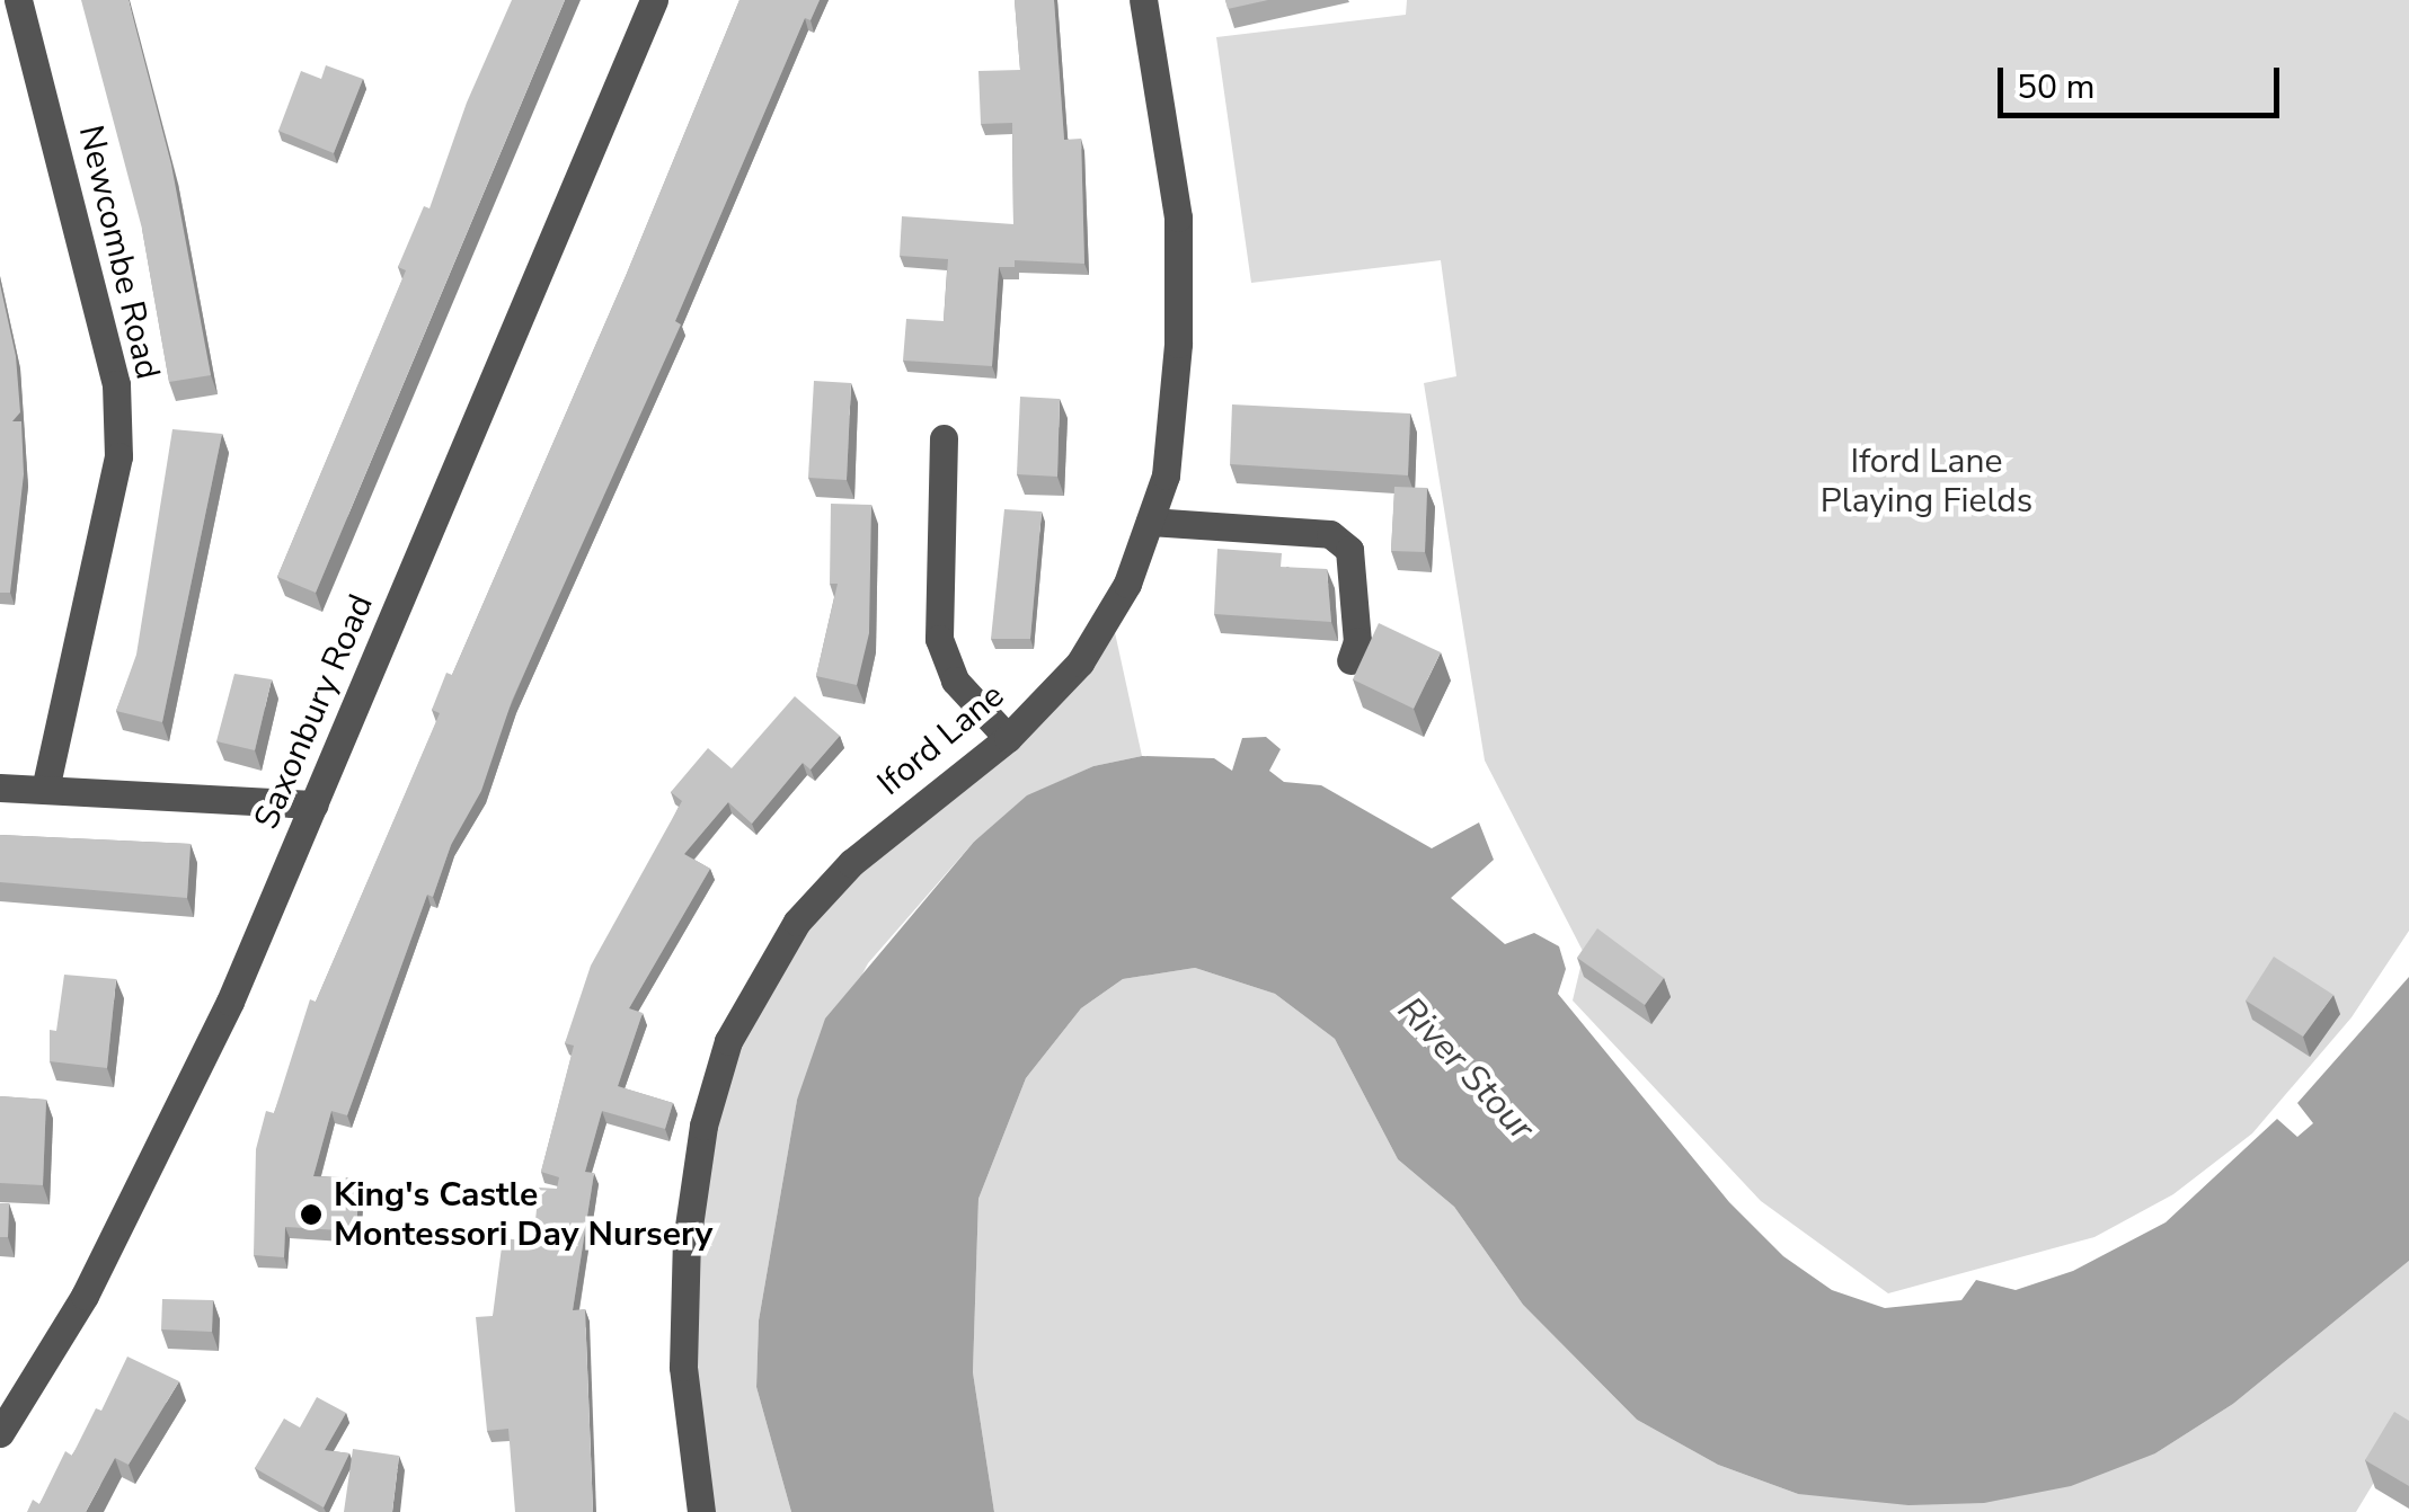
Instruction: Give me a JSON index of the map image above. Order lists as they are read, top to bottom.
{
  "streets": {
    "street": ["Newcombe Road", "Saxonbury Road", "Iford Lane"]
  },
  "water": ["River Stour"],
  "parks": ["Iford Lane Playing Fields"],
  "places": ["King's Castle Montessori Day Nursery"],
  "scale_bar": "50 m"
}
